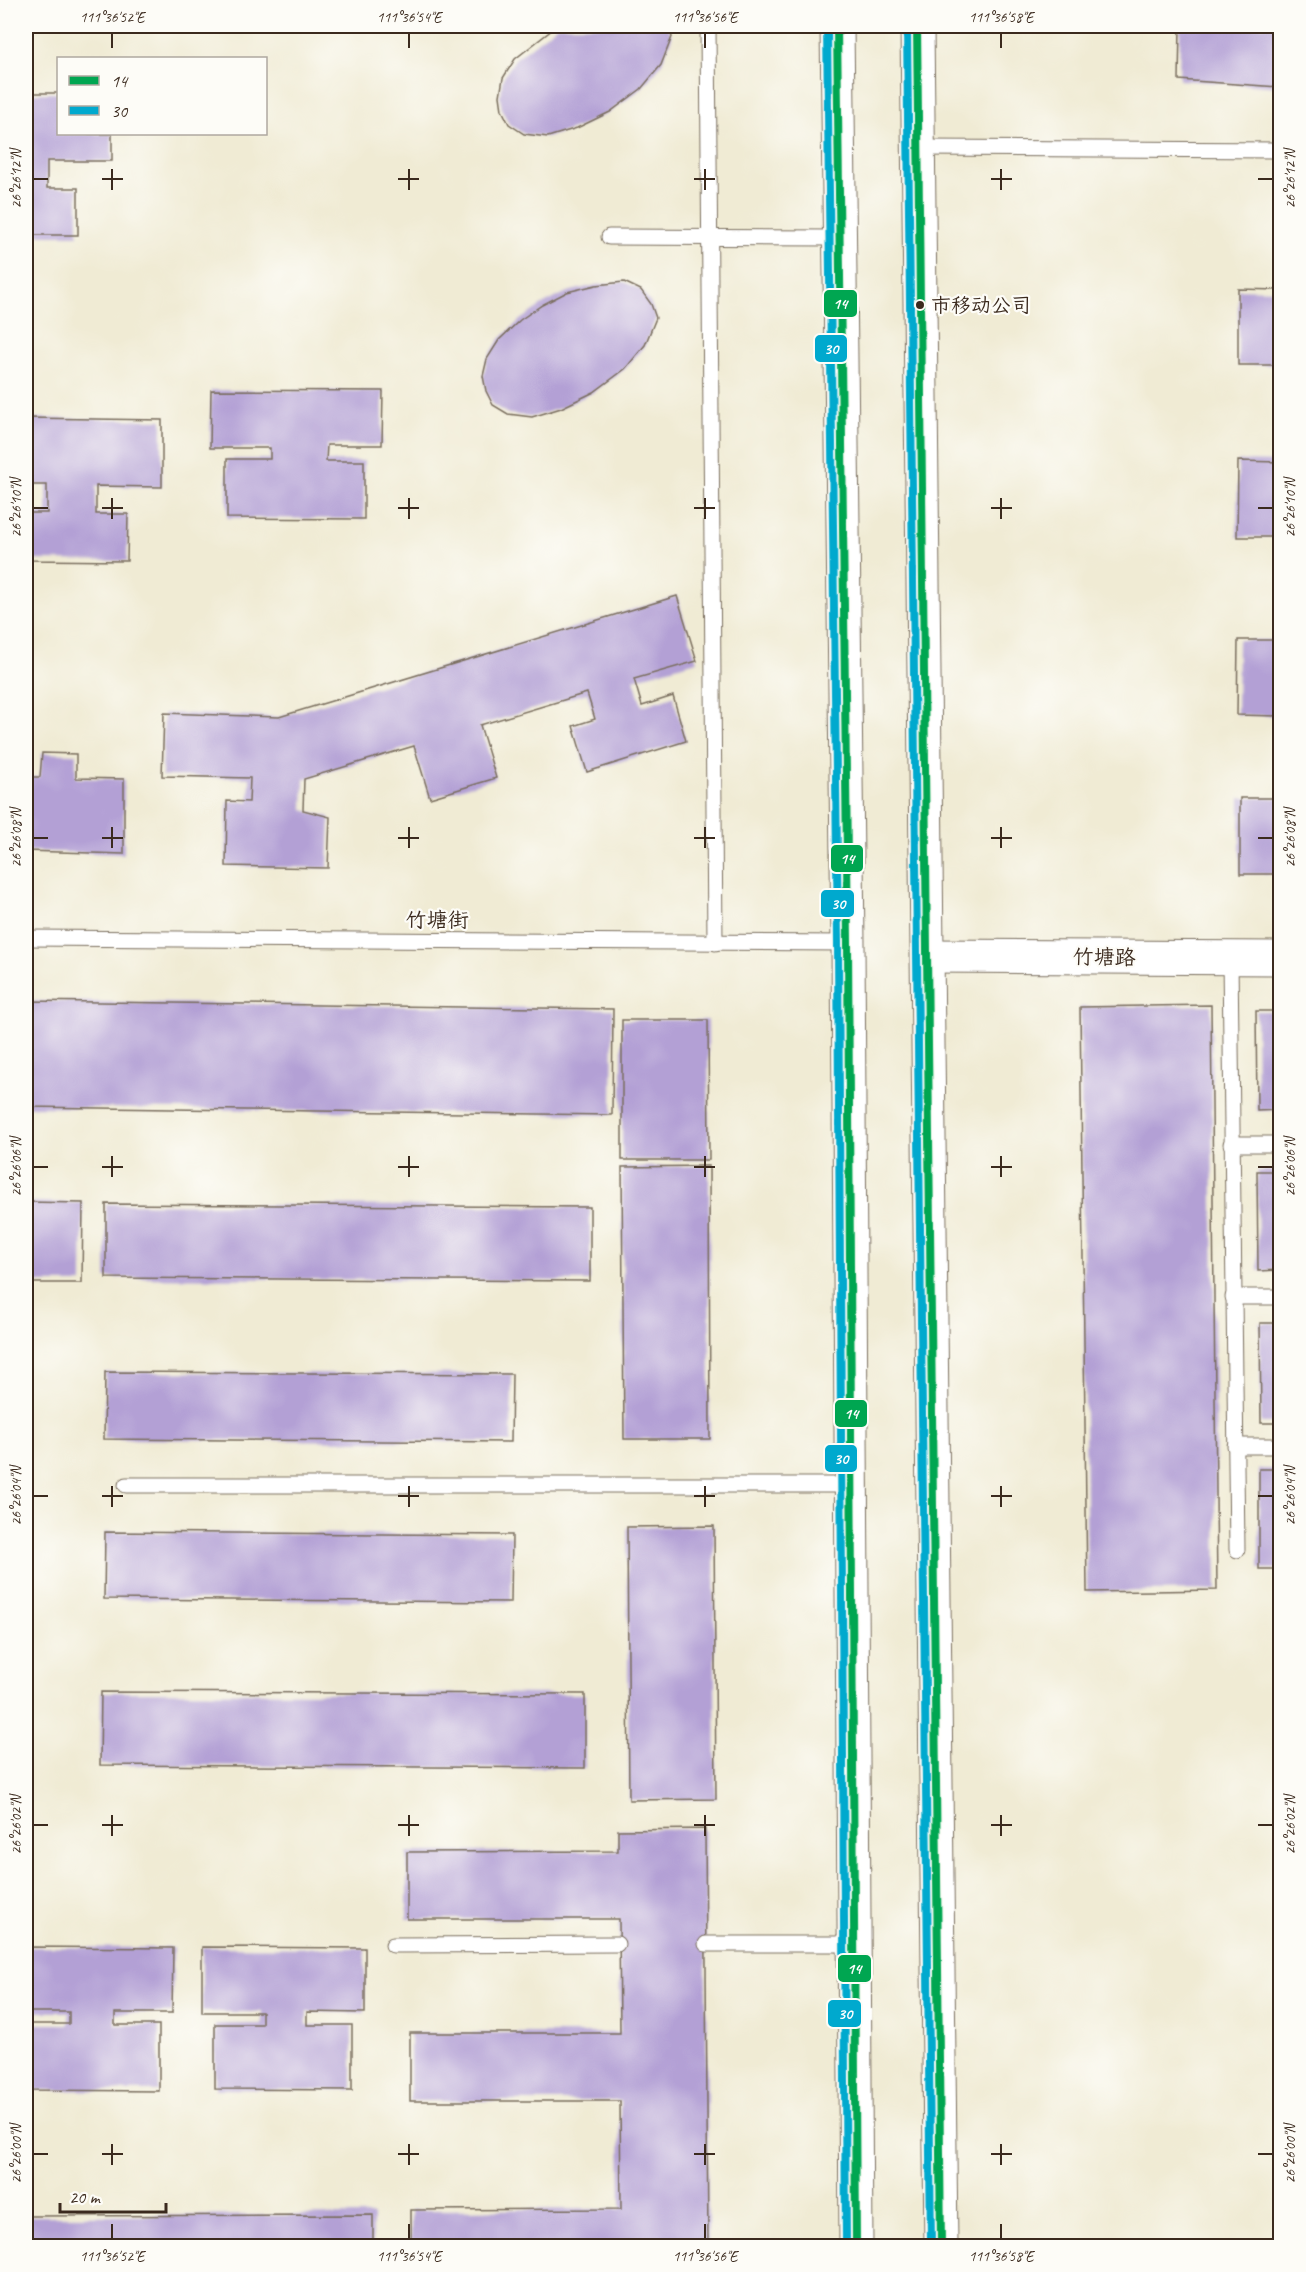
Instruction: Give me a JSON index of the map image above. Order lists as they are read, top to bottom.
{
  "streets": {
    "main road": ["竹塘路"],
    "lane": ["竹塘街"]
  },
  "places": ["市移动公司"],
  "lines": ["transit line 14", "transit line 30"],
  "legend": ["14", "30"],
  "scale_bar": "20 m",
  "coordinates": [
    "111°36'52\"E",
    "111°36'54\"E",
    "111°36'56\"E",
    "111°36'58\"E",
    "26°26'12\"N",
    "26°26'10\"N",
    "26°26'08\"N",
    "26°26'06\"N",
    "26°26'04\"N",
    "26°26'02\"N",
    "26°26'00\"N"
  ]
}
